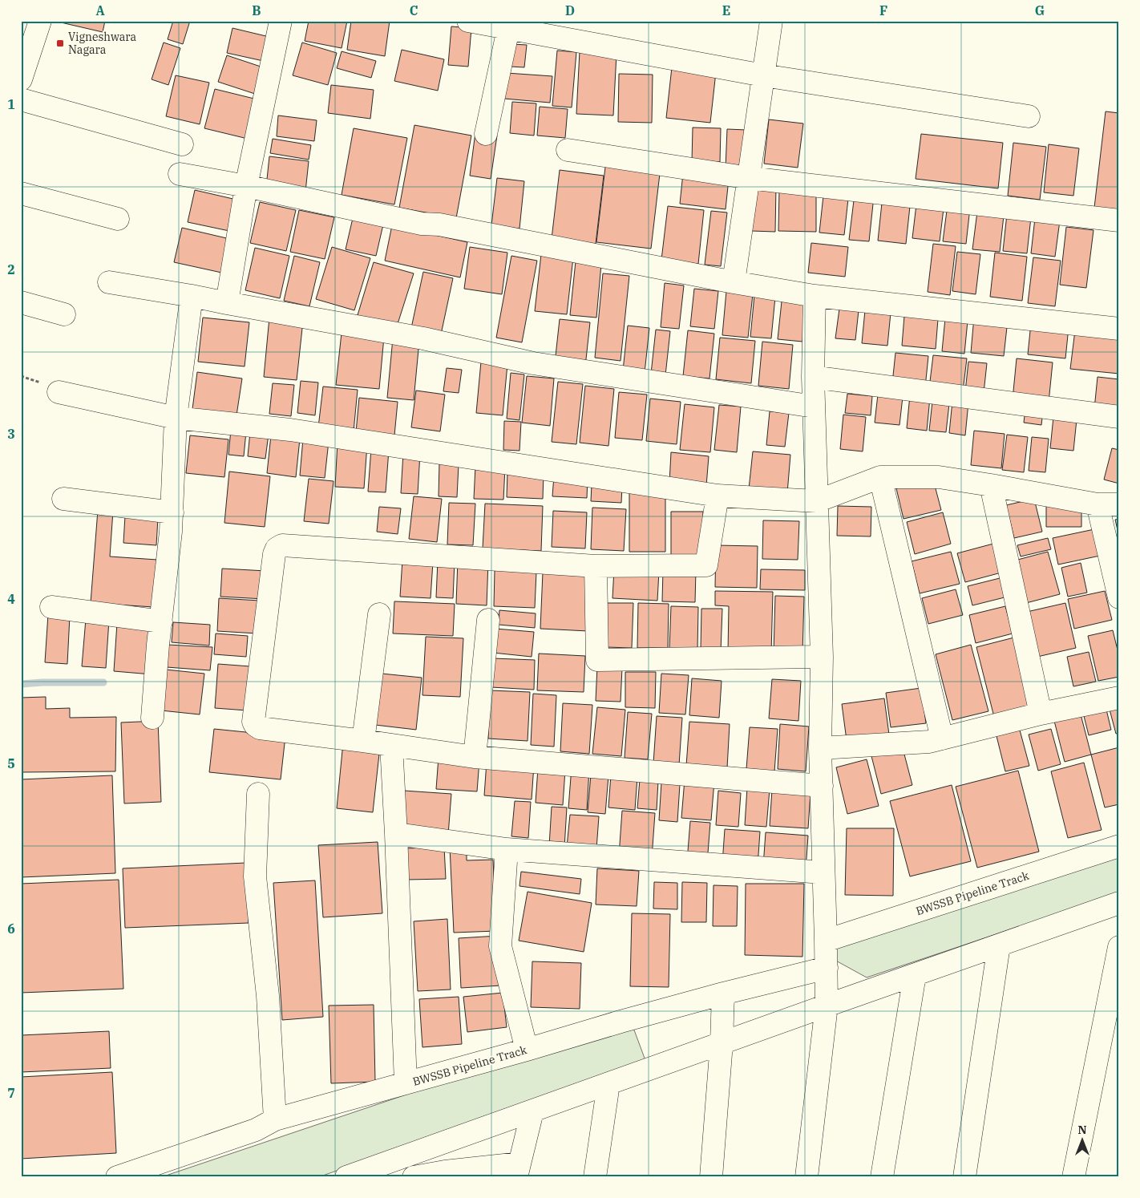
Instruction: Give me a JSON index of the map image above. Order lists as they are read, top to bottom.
{
  "streets": {
    "street": ["BWSSB Pipeline Track"]
  },
  "places": {
    "transit": ["Vigneshwara Nagara"]
  },
  "north": "top",
  "grid": {
    "columns": [
      "A",
      "B",
      "C",
      "D",
      "E",
      "F",
      "G"
    ],
    "rows": [
      "1",
      "2",
      "3",
      "4",
      "5",
      "6",
      "7"
    ]
  }
}
